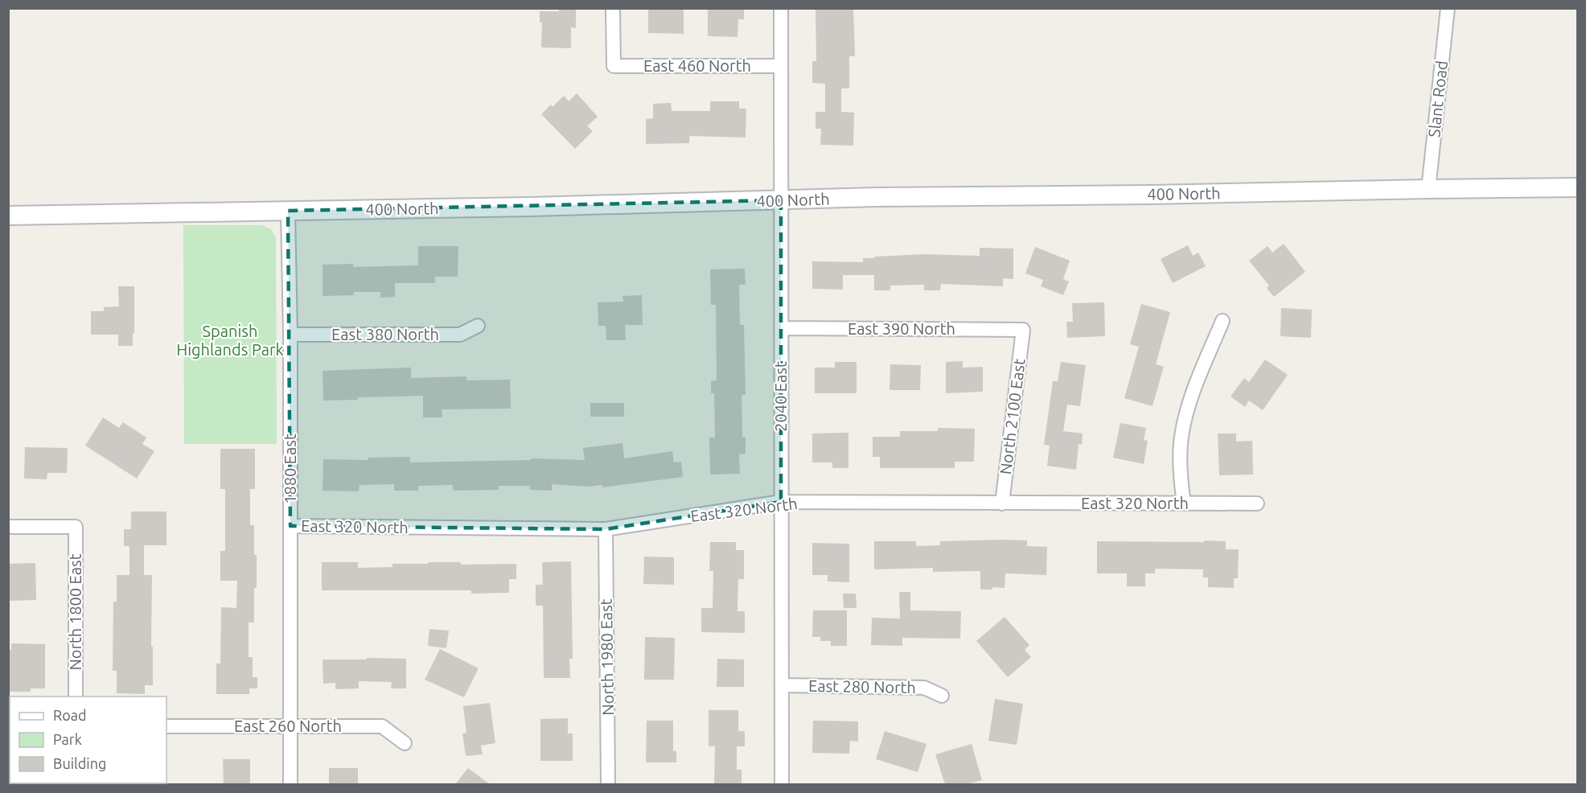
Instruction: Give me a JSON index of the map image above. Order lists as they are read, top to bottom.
{
  "streets": {
    "main road": ["400 North"],
    "street": [
      "East 460 North",
      "Slant Road",
      "East 390 North",
      "East 380 North",
      "2040 East",
      "North 2100 East",
      "1880 East",
      "East 320 North",
      "North 1800 East",
      "North 1980 East",
      "East 280 North",
      "East 260 North"
    ]
  },
  "crossings": [
    ["East 460 North", "2040 East"],
    ["Slant Road", "400 North"],
    ["400 North", "2040 East"],
    ["400 North", "1880 East"],
    ["East 390 North", "2040 East"],
    ["East 390 North", "North 2100 East"],
    ["East 380 North", "1880 East"],
    ["2040 East", "East 320 North"],
    ["2040 East", "East 280 North"],
    ["North 2100 East", "East 320 North"],
    ["1880 East", "East 320 North"],
    ["1880 East", "East 260 North"],
    ["East 320 North", "North 1980 East"]
  ],
  "parks": ["Spanish Highlands Park"],
  "legend": ["Road", "Park", "Building"]
}
